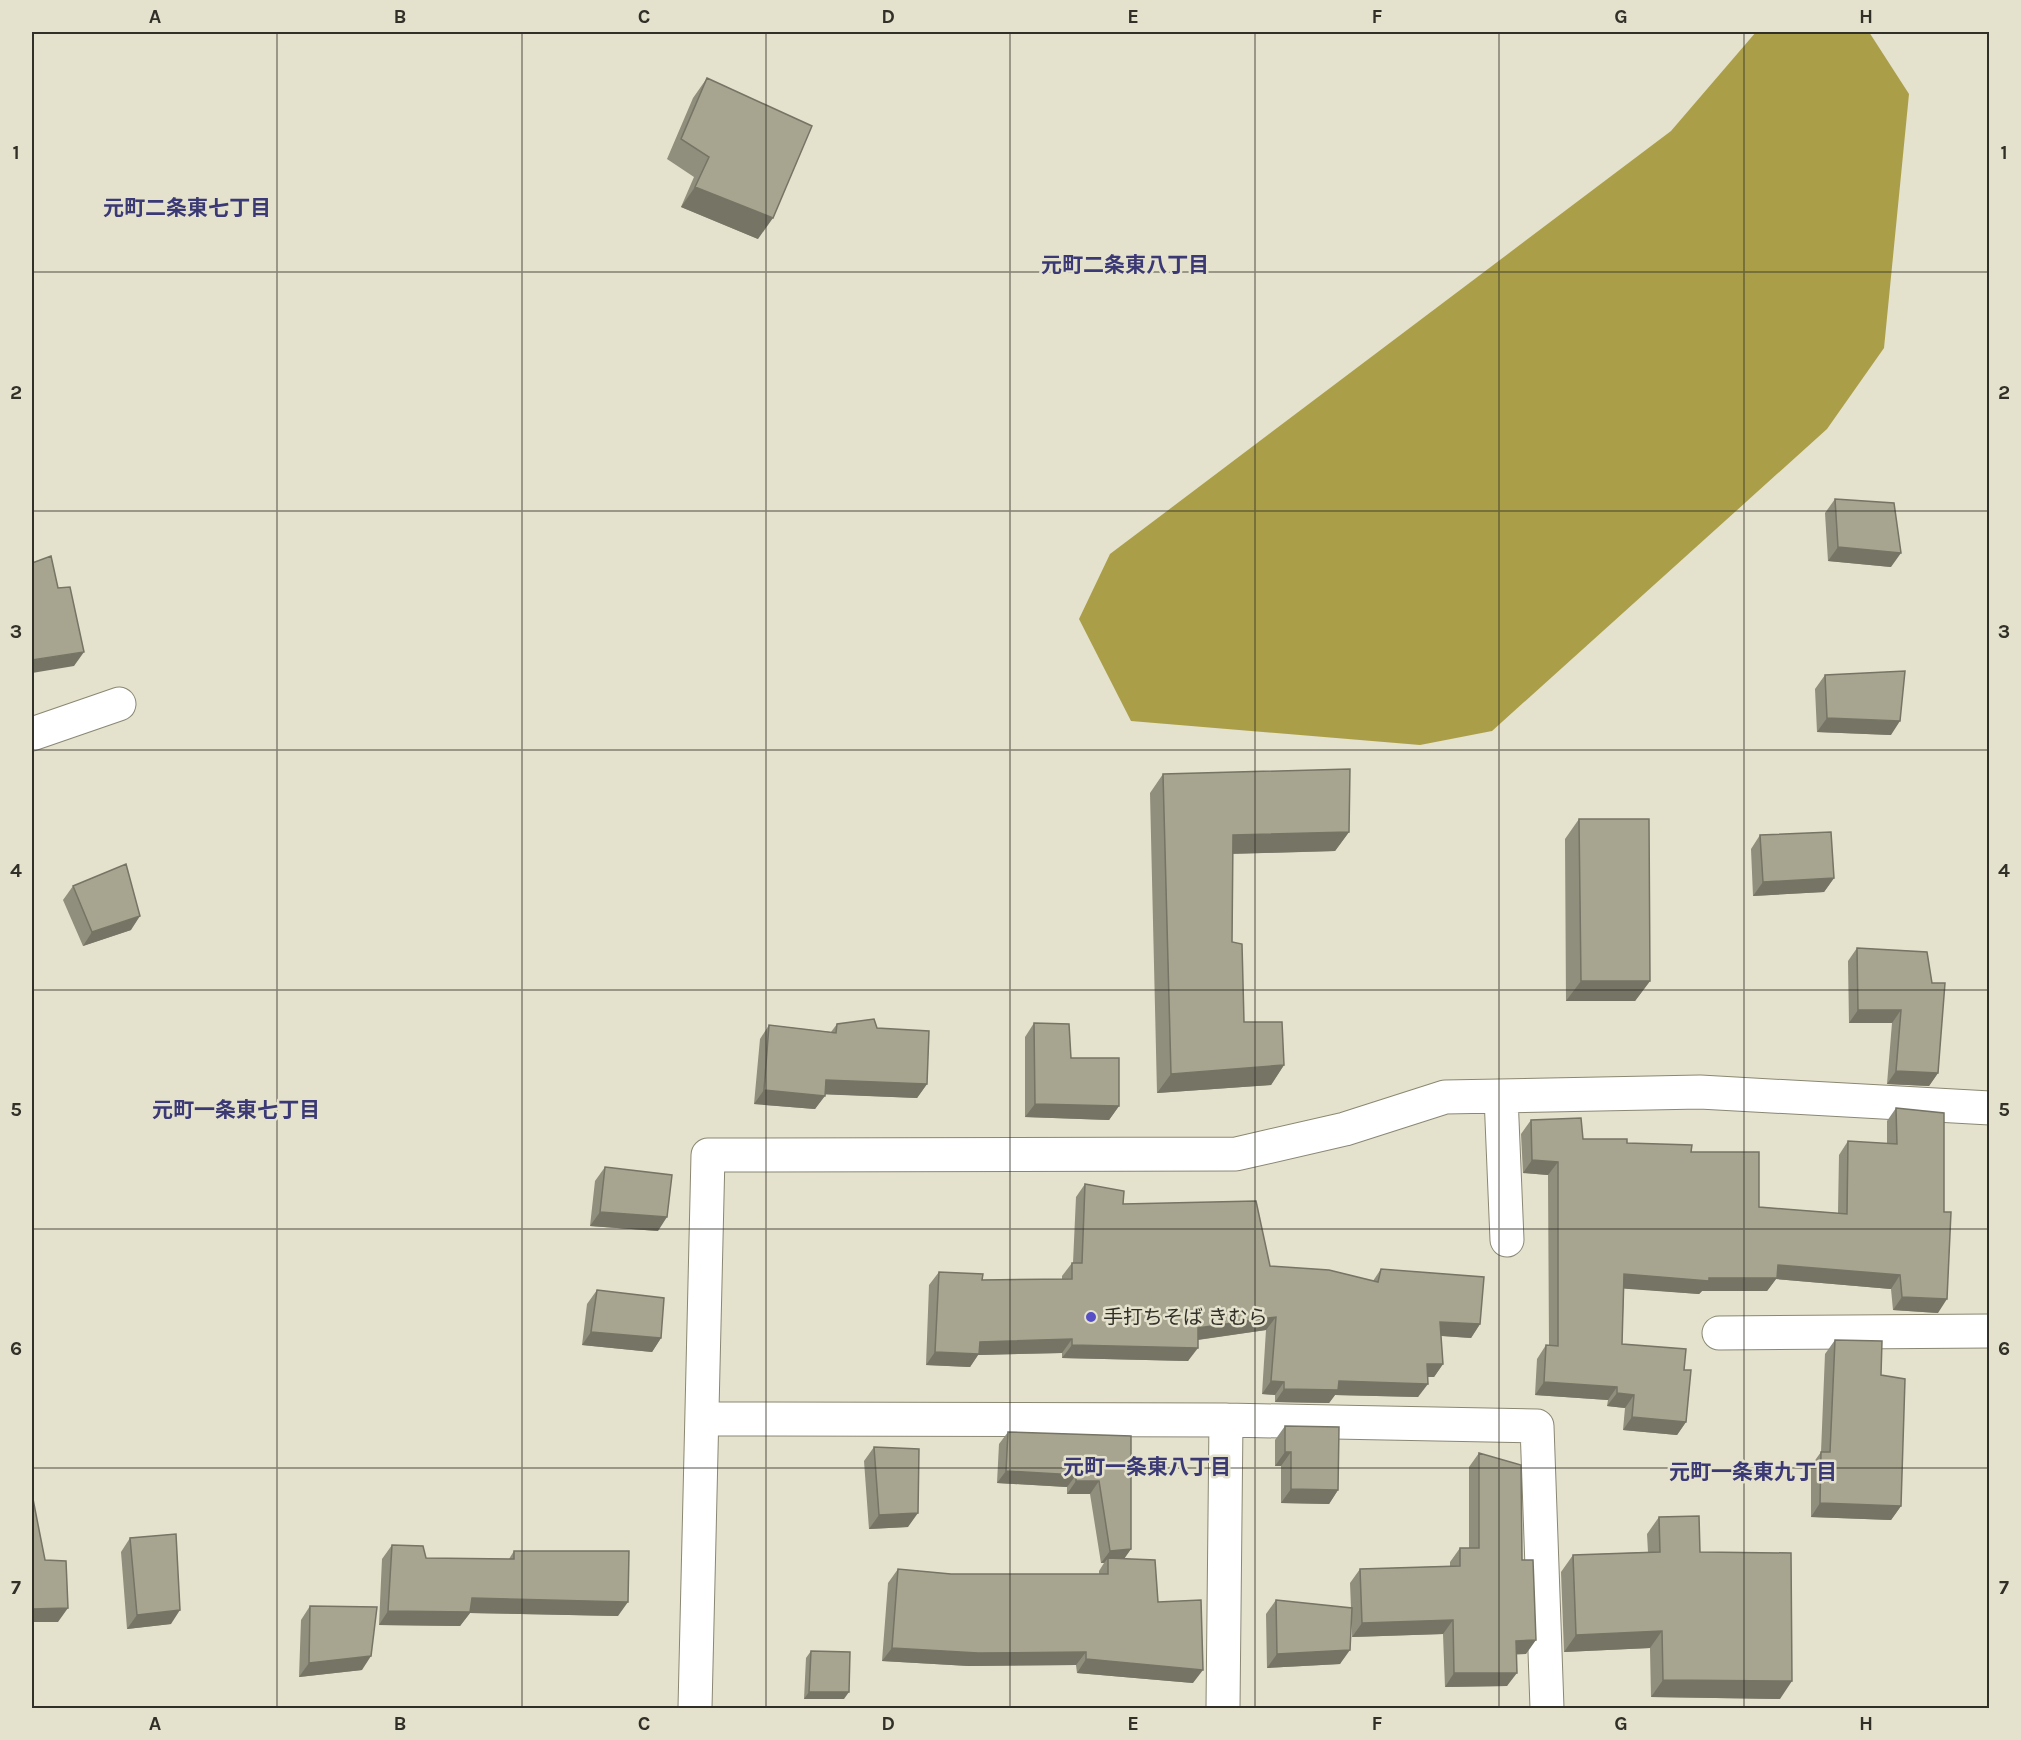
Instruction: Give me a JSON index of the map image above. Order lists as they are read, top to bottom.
{
  "districts": [
    "元町二条東七丁目",
    "元町二条東八丁目",
    "元町一条東七丁目",
    "元町一条東八丁目",
    "元町一条東九丁目"
  ],
  "places": ["手打ちそば きむら"],
  "grid": {
    "columns": [
      "A",
      "B",
      "C",
      "D",
      "E",
      "F",
      "G",
      "H"
    ],
    "rows": [
      "1",
      "2",
      "3",
      "4",
      "5",
      "6",
      "7"
    ]
  }
}
